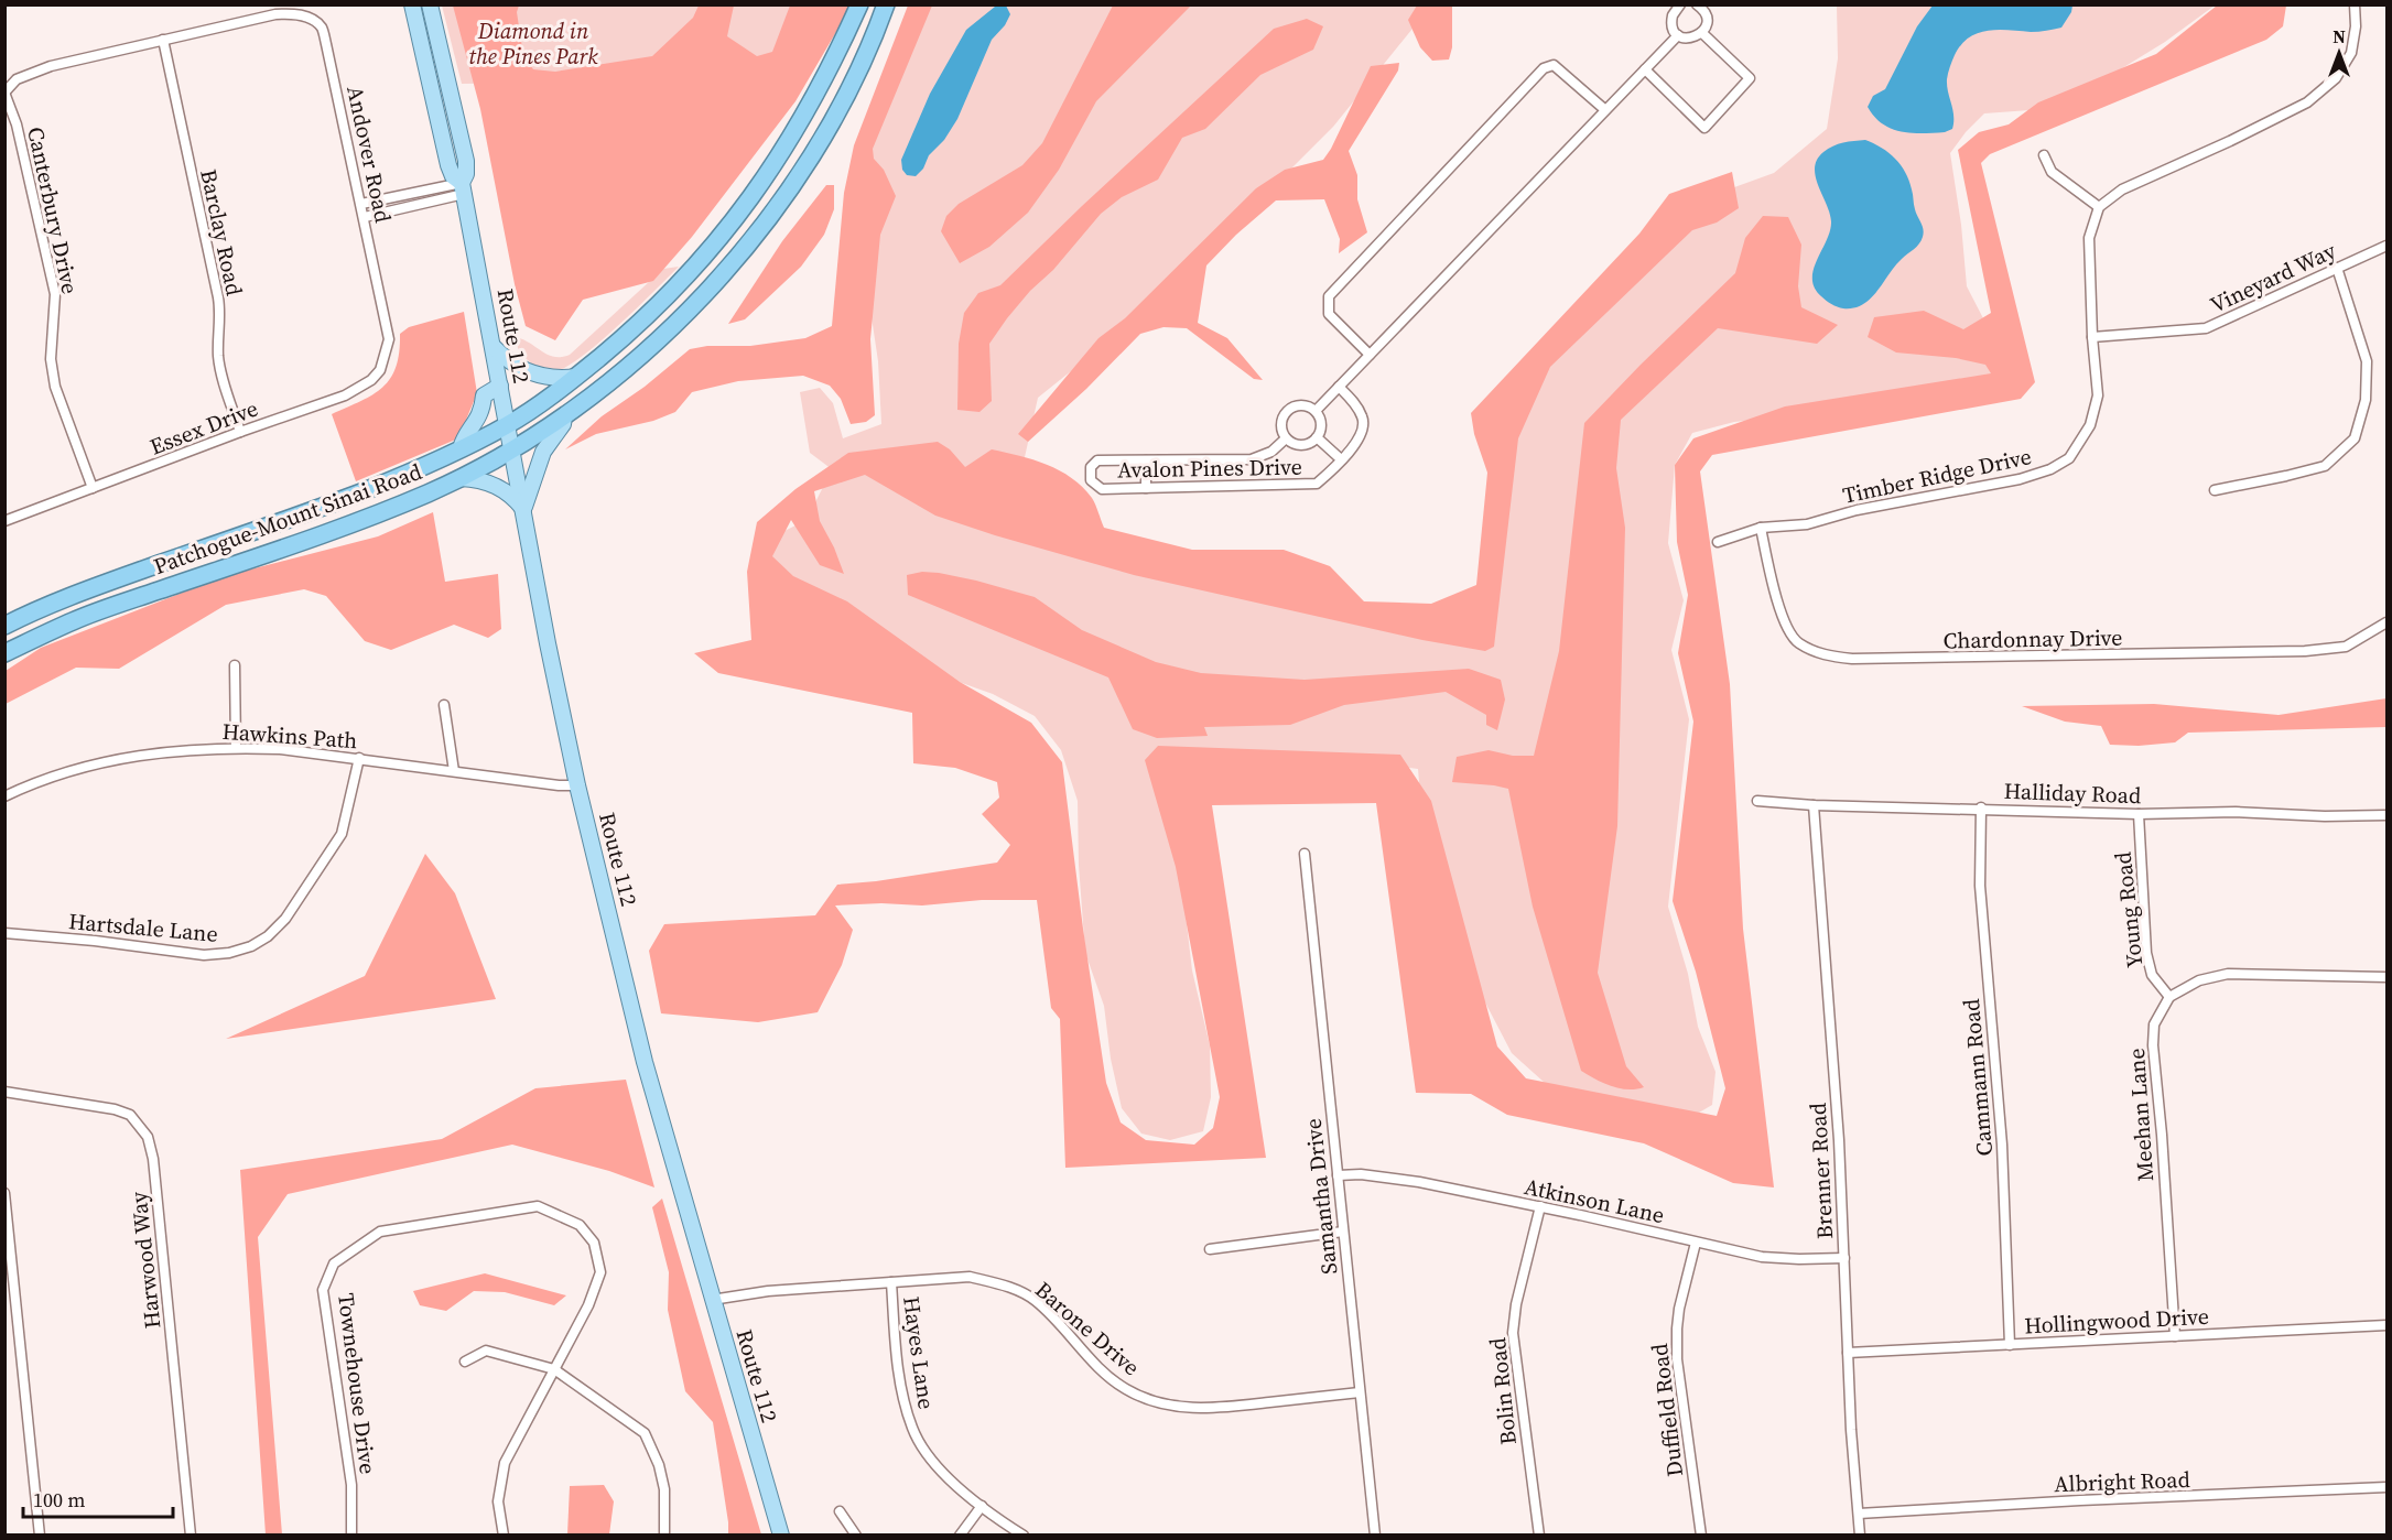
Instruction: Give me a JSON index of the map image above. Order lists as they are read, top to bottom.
{
  "streets": {
    "highway": ["Patchogue-Mount Sinai Road"],
    "main road": ["Route 112"],
    "street": [
      "Andover Road",
      "Canterbury Drive",
      "Barclay Road",
      "Vineyard Way",
      "Essex Drive",
      "Avalon Pines Drive",
      "Timber Ridge Drive",
      "Chardonnay Drive",
      "Hawkins Path",
      "Halliday Road",
      "Young Road",
      "Hartsdale Lane",
      "Cammann Road",
      "Meehan Lane",
      "Brenner Road",
      "Samantha Drive",
      "Atkinson Lane",
      "Harwood Way",
      "Hollingwood Drive",
      "Barone Drive",
      "Hayes Lane",
      "Townehouse Drive",
      "Bolin Road",
      "Duffield Road",
      "Albright Road"
    ]
  },
  "crossings": [
    ["Andover Road", "Canterbury Drive"],
    ["Andover Road", "Barclay Road"],
    ["Andover Road", "Essex Drive"],
    ["Canterbury Drive", "Essex Drive"],
    ["Barclay Road", "Essex Drive"],
    ["Vineyard Way", "Timber Ridge Drive"],
    ["Route 112", "Patchogue-Mount Sinai Road"],
    ["Route 112", "Hawkins Path"],
    ["Route 112", "Barone Drive"],
    ["Timber Ridge Drive", "Chardonnay Drive"],
    ["Hawkins Path", "Hartsdale Lane"],
    ["Halliday Road", "Young Road"],
    ["Halliday Road", "Cammann Road"],
    ["Halliday Road", "Brenner Road"],
    ["Young Road", "Meehan Lane"],
    ["Cammann Road", "Hollingwood Drive"],
    ["Meehan Lane", "Hollingwood Drive"],
    ["Brenner Road", "Atkinson Lane"],
    ["Brenner Road", "Hollingwood Drive"],
    ["Brenner Road", "Albright Road"],
    ["Samantha Drive", "Atkinson Lane"],
    ["Samantha Drive", "Barone Drive"],
    ["Atkinson Lane", "Bolin Road"],
    ["Atkinson Lane", "Duffield Road"],
    ["Barone Drive", "Hayes Lane"]
  ],
  "parks": ["Diamond in the Pines Park"],
  "scale_bar": "100 m",
  "north": "top"
}
